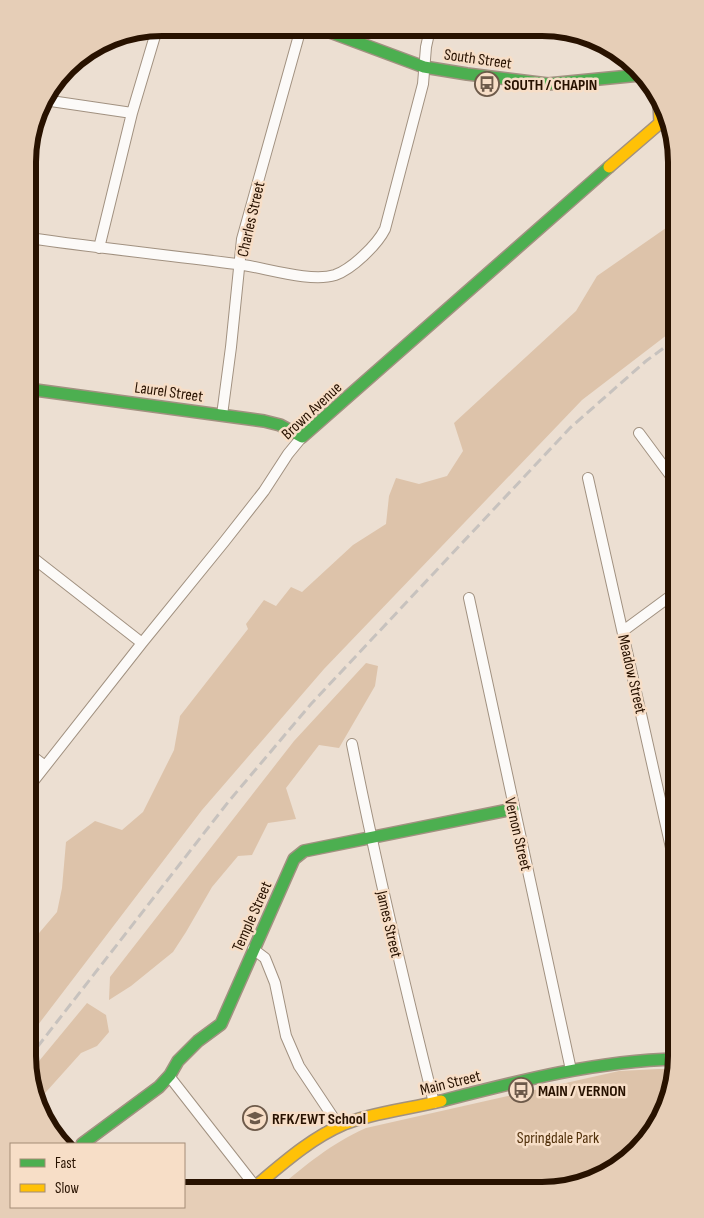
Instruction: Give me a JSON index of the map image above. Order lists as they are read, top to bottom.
{
  "streets": {
    "street": [
      "South Street",
      "Charles Street",
      "Laurel Street",
      "Brown Avenue",
      "Meadow Street",
      "Vernon Street",
      "Temple Street",
      "James Street",
      "Main Street"
    ]
  },
  "crossings": [
    ["Charles Street", "Laurel Street"],
    ["Laurel Street", "Brown Avenue"],
    ["Vernon Street", "Temple Street"],
    ["Vernon Street", "Main Street"],
    ["Temple Street", "James Street"],
    ["James Street", "Main Street"]
  ],
  "parks": ["Springdale Park"],
  "places": {
    "bus stop": ["SOUTH / CHAPIN", "MAIN / VERNON"],
    "school or university": ["RFK/EWT School"]
  },
  "legend": ["Fast", "Slow"]
}
